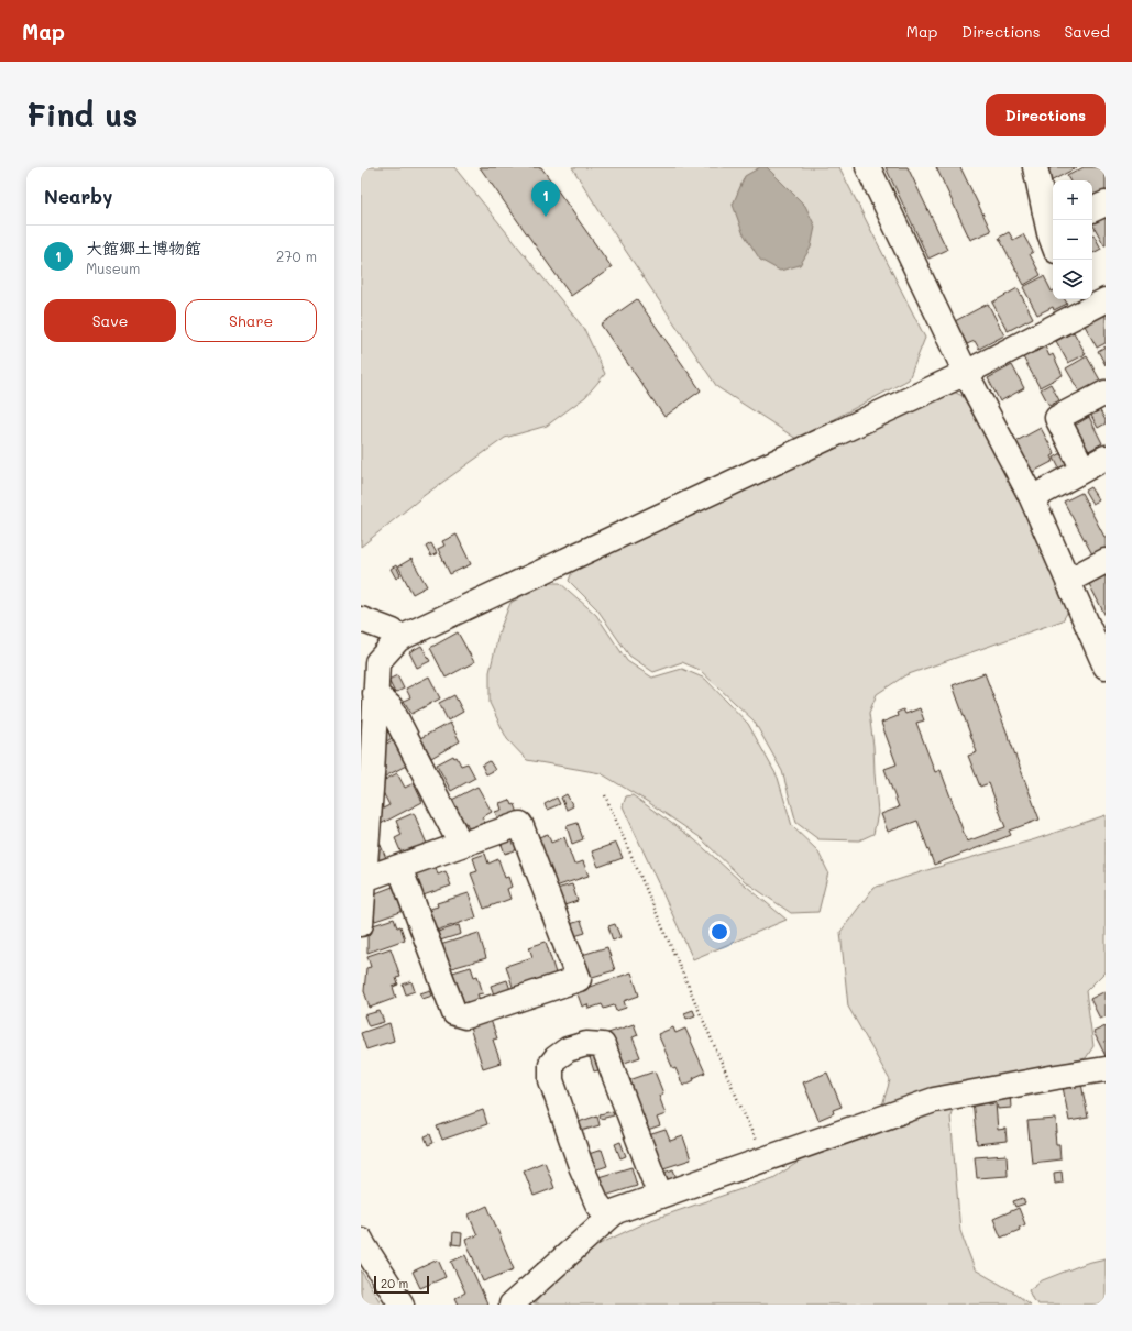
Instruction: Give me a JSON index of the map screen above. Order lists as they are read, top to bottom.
{
  "scale_bar": "20 m",
  "page": {
    "header": "Map",
    "nav": ["Map", "Directions", "Saved"],
    "buttons": [
      "Directions",
      ["Save", "Share"]
    ],
    "title": "Find us",
    "heading": "Nearby",
    "map_buttons": ["+", "−"],
    "pins": "1",
    "list": [
      {
        "mark": "1",
        "name": "大館郷土博物館",
        "note": "Museum",
        "value": "270 m"
      }
    ],
    "scale": "20 m"
  }
}
